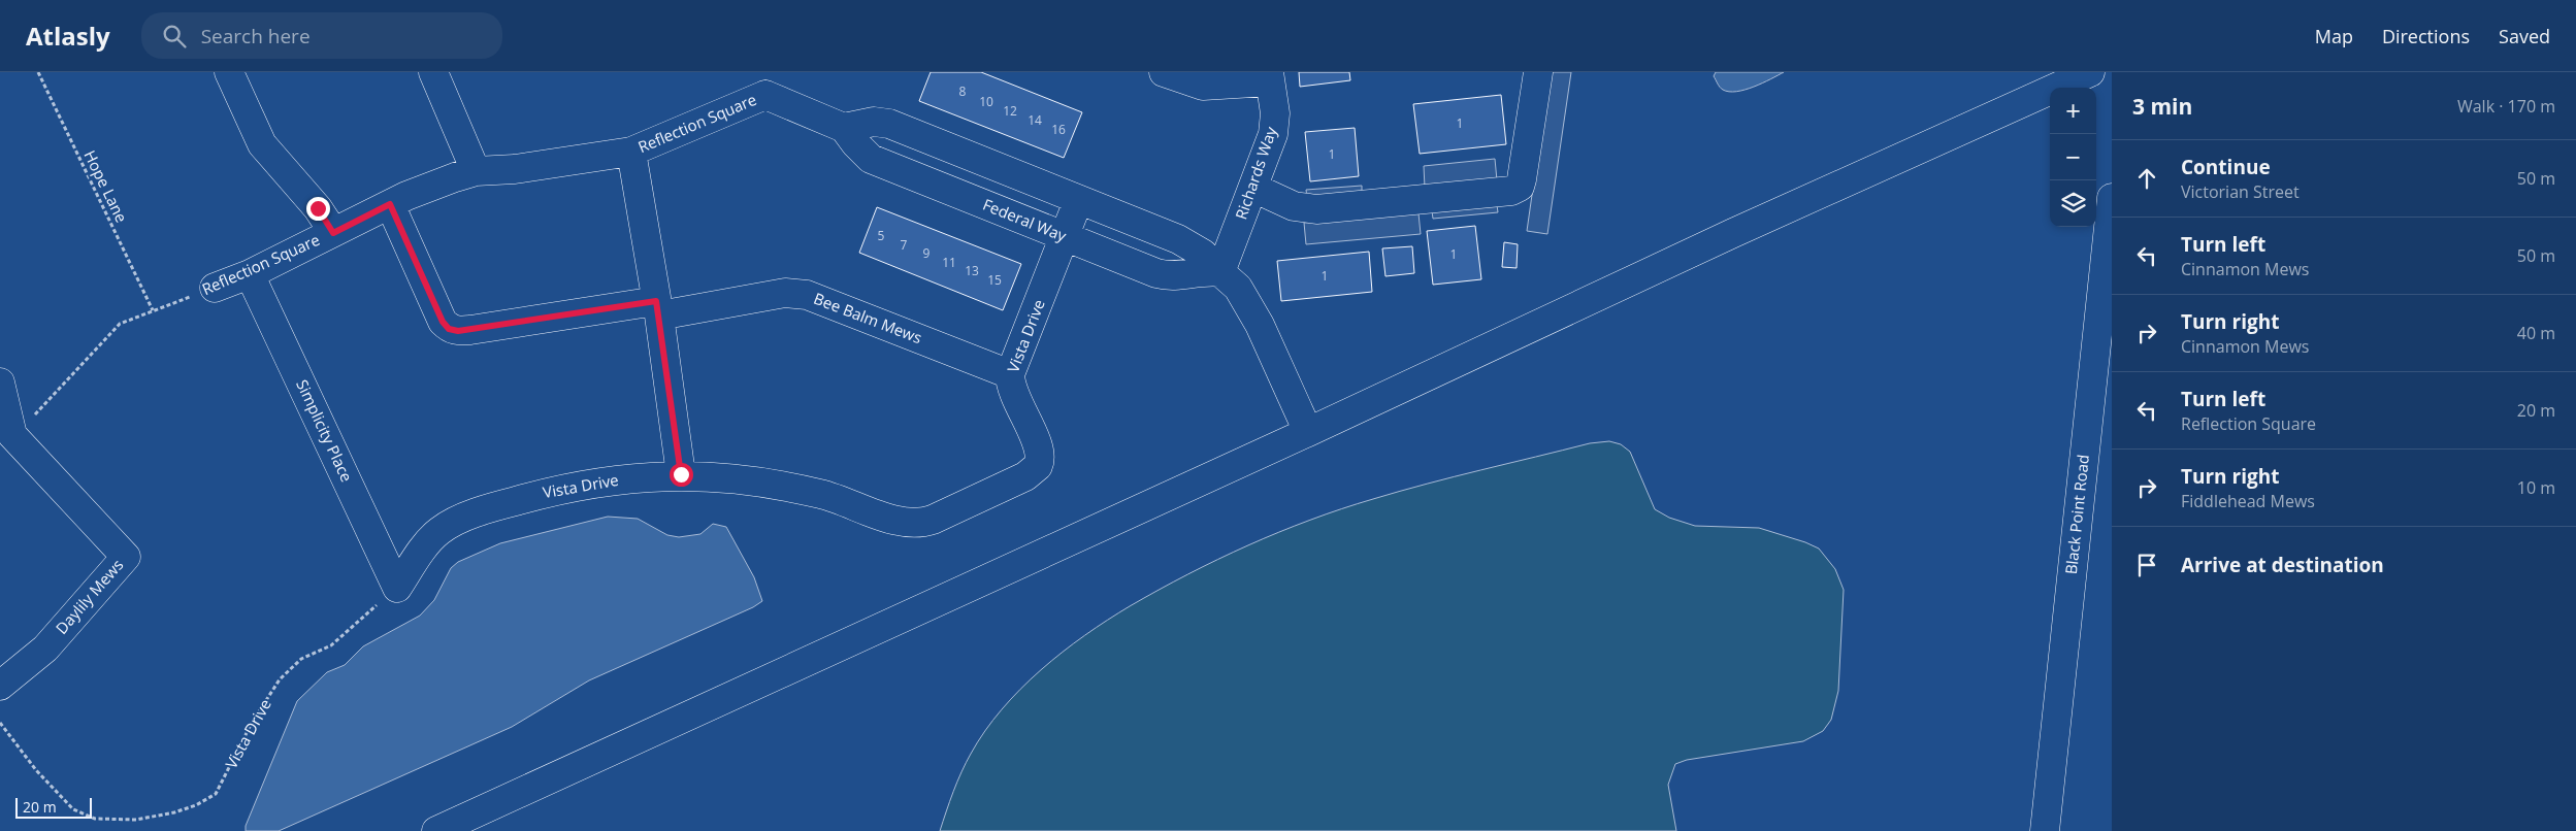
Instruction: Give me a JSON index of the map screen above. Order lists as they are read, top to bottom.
{
  "streets": {
    "street": [
      "Reflection Square",
      "Richards Way",
      "Federal Way",
      "Bee Balm Mews",
      "Vista Drive",
      "Simplicity Place",
      "Black Point Road",
      "Daylily Mews"
    ],
    "path": ["Hope Lane"]
  },
  "crossings": [
    ["Reflection Square", "Hope Lane"],
    ["Reflection Square", "Federal Way"],
    ["Reflection Square", "Bee Balm Mews"],
    ["Reflection Square", "Simplicity Place"],
    ["Reflection Square", "Daylily Mews"],
    ["Richards Way", "Federal Way"],
    ["Federal Way", "Vista Drive"],
    ["Bee Balm Mews", "Vista Drive"],
    ["Vista Drive", "Simplicity Place"]
  ],
  "house_numbers": [
    "8",
    "10",
    "12",
    "14",
    "1",
    "16",
    "1",
    "5",
    "7",
    "9",
    "1",
    "11",
    "13",
    "1",
    "15"
  ],
  "scale_bar": "20 m",
  "page": {
    "header": "Atlasly",
    "search": "Search here",
    "nav": ["Map", "Directions", "Saved"],
    "heading": ["3 min", "Walk · 170 m"],
    "map_buttons": ["+", "−"],
    "list": [
      ["Continue", "Victorian Street", "50 m"],
      ["Turn left", "Cinnamon Mews", "50 m"],
      ["Turn right", "Cinnamon Mews", "40 m"],
      ["Turn left", "Reflection Square", "20 m"],
      ["Turn right", "Fiddlehead Mews", "10 m"],
      "Arrive at destination"
    ],
    "scale": "20 m"
  }
}
